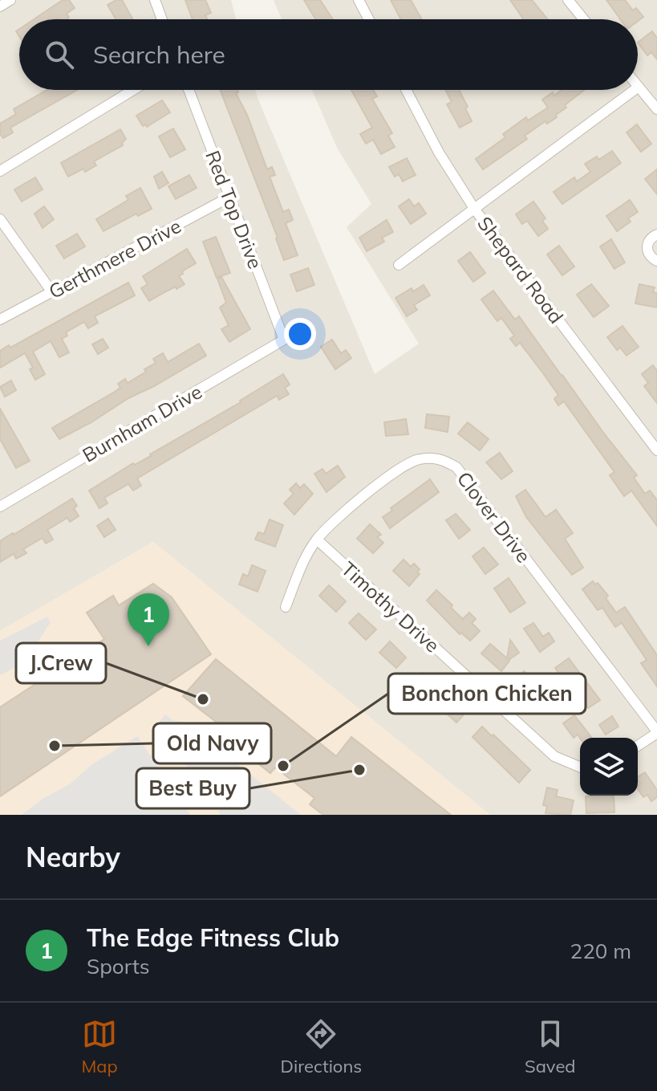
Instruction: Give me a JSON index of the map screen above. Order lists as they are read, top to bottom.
{
  "streets": {
    "street": [
      "Red Top Drive",
      "Gerthmere Drive",
      "Shepard Road",
      "Burnham Drive",
      "Clover Drive",
      "Timothy Drive"
    ]
  },
  "crossings": [
    ["Red Top Drive", "Gerthmere Drive"],
    ["Red Top Drive", "Burnham Drive"],
    ["Clover Drive", "Timothy Drive"]
  ],
  "places": [
    "J.Crew",
    "Old Navy",
    "Bonchon Chicken",
    "Best Buy"
  ],
  "page": {
    "search": "Search here",
    "pins": "1",
    "heading": "Nearby",
    "list": [
      {
        "mark": "1",
        "name": "The Edge Fitness Club",
        "note": "Sports",
        "value": "220 m"
      }
    ],
    "nav": ["Map", "Directions", "Saved"]
  }
}
